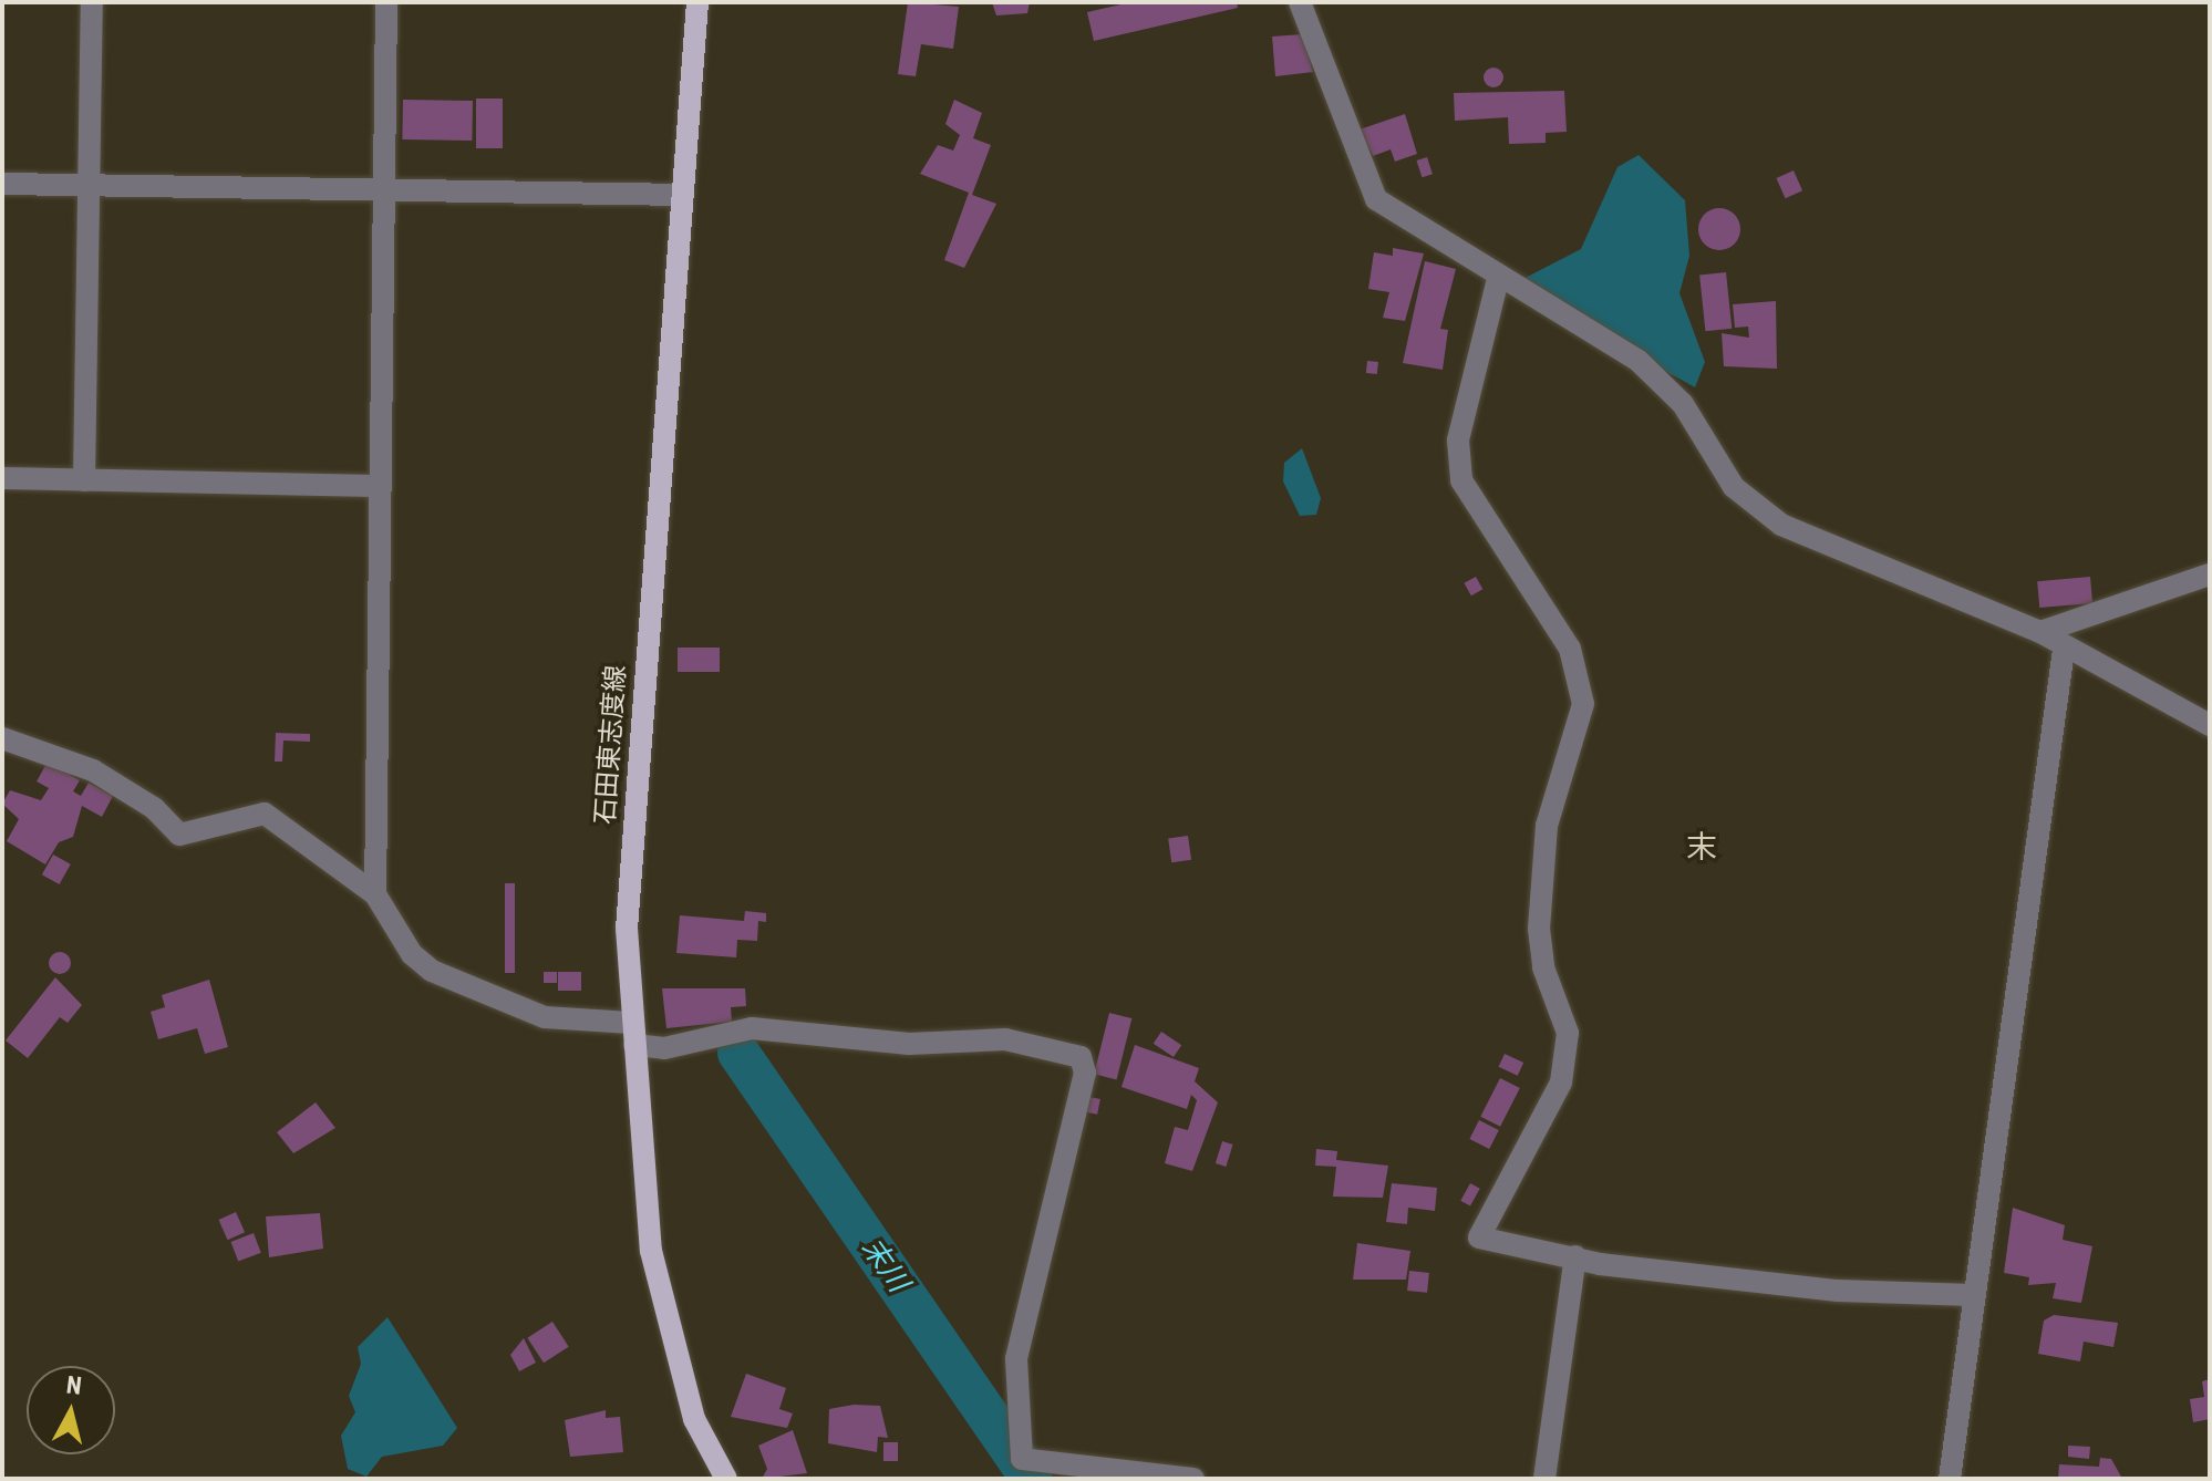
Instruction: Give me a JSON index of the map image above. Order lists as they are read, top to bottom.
{
  "streets": {
    "main road": ["石田東志度線"]
  },
  "districts": ["末"],
  "water": ["末川"],
  "north": "top"
}
